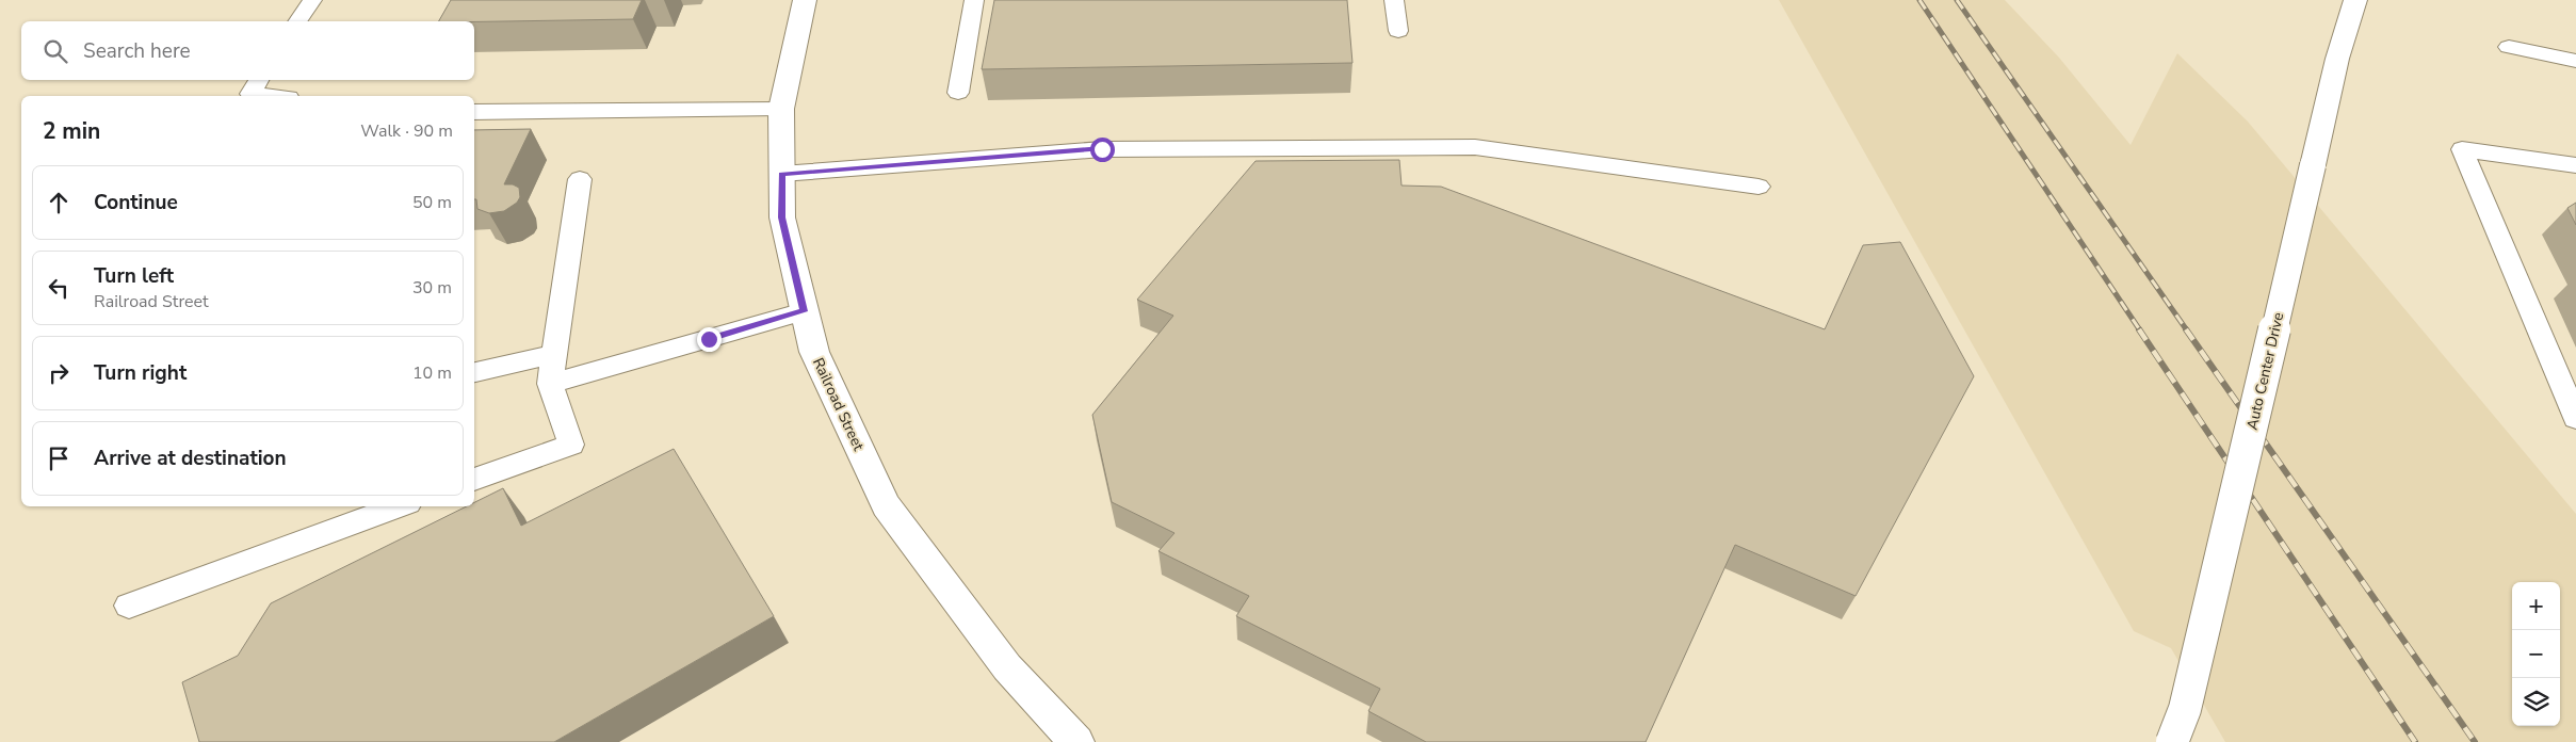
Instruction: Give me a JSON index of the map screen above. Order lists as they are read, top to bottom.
{
  "streets": {
    "main road": ["Auto Center Drive", "Railroad Street"]
  },
  "page": {
    "search": "Search here",
    "heading": ["2 min", "Walk · 90 m"],
    "list": [
      ["Continue", "50 m"],
      ["Turn left", "Railroad Street", "30 m"],
      ["Turn right", "10 m"],
      "Arrive at destination"
    ],
    "map_buttons": ["+", "−"]
  }
}
